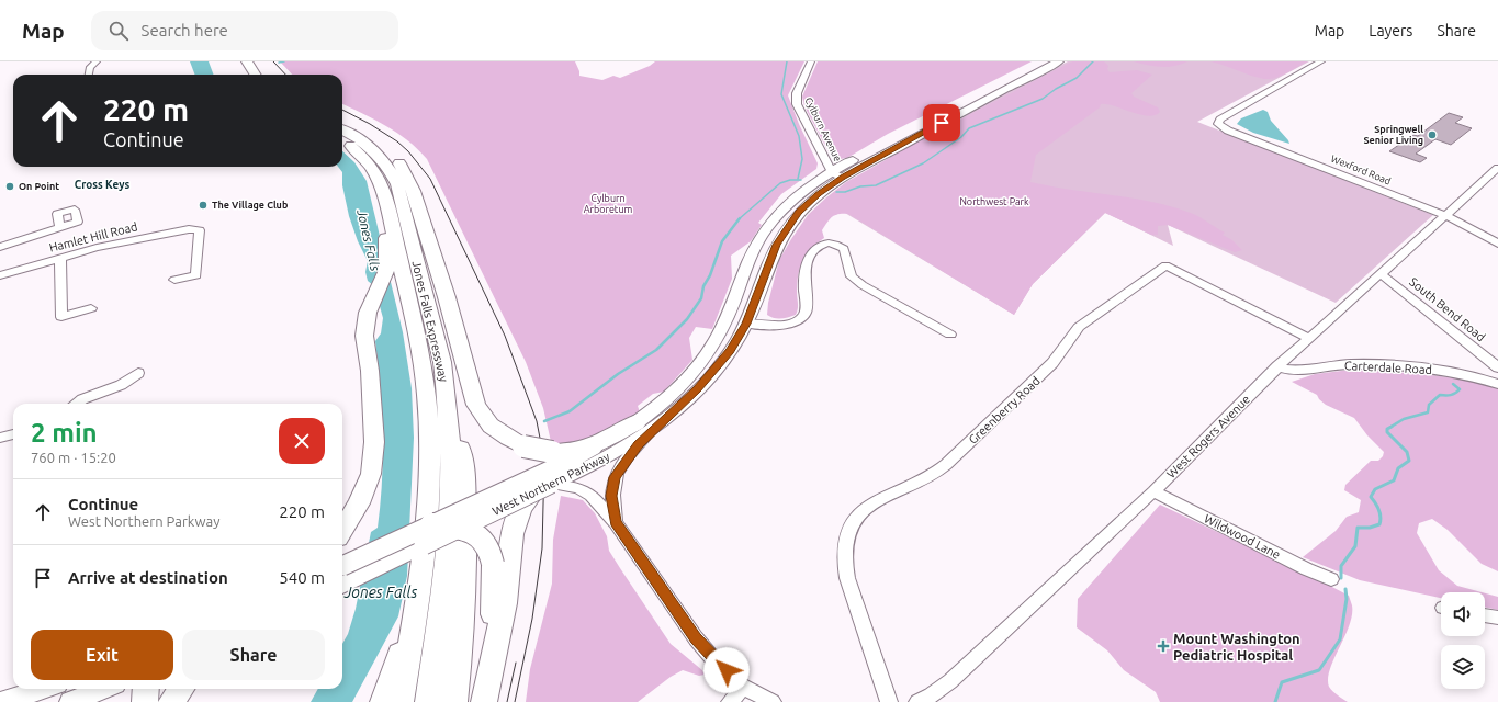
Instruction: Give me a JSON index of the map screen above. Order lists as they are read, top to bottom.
{
  "streets": {
    "highway": ["Jones Falls Expressway"],
    "main road": ["West Northern Parkway"],
    "street": [
      "Cylburn Avenue",
      "Wexford Road",
      "Hamlet Hill Road",
      "South Bend Road",
      "Carterdale Road",
      "Greenberry Road",
      "West Rogers Avenue",
      "Wildwood Lane"
    ]
  },
  "crossings": [
    ["Cylburn Avenue", "West Northern Parkway"],
    ["Wexford Road", "West Rogers Avenue"],
    ["South Bend Road", "West Rogers Avenue"],
    ["Carterdale Road", "West Rogers Avenue"],
    ["Greenberry Road", "West Rogers Avenue"],
    ["West Rogers Avenue", "Wildwood Lane"]
  ],
  "districts": ["Cross Keys"],
  "water": ["Jones Falls"],
  "parks": ["Cylburn Arboretum", "Northwest Park"],
  "places": {
    "other": ["Springwell Senior Living", "On Point", "The Village Club"],
    "health": ["Mount Washington Pediatric Hospital"]
  },
  "page": {
    "header": "Map",
    "search": "Search here",
    "nav": ["Map", "Layers", "Share"],
    "turn": ["220 m", "Continue"],
    "heading": ["2 min", "760 m · 15:20"],
    "list": [
      {
        "name": "Continue",
        "note": "West Northern Parkway",
        "value": "220 m"
      },
      {
        "name": "Arrive at destination",
        "value": "540 m"
      }
    ],
    "buttons": ["Exit", "Share"]
  }
}
